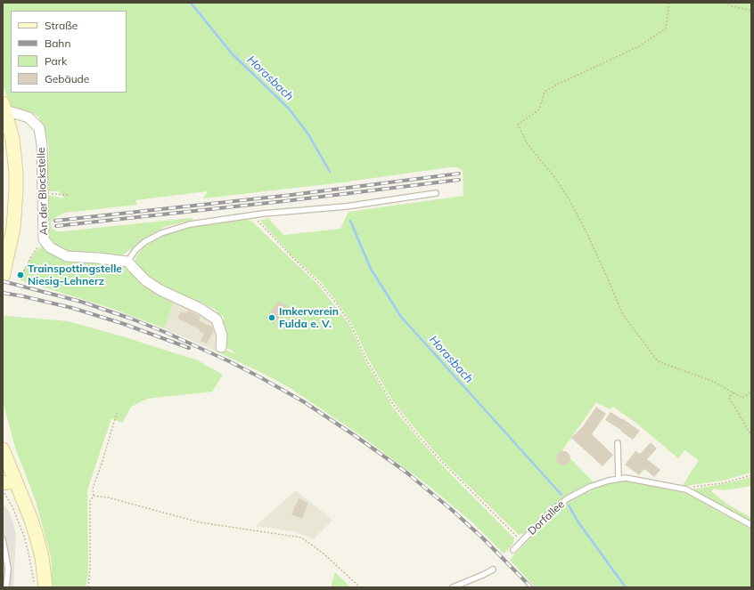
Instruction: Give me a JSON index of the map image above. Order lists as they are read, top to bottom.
{
  "streets": {
    "street": ["An der Blockstelle"],
    "lane": ["Dorfallee"]
  },
  "water": ["Horasbach"],
  "places": ["Trainspottingstelle Niesig-Lehnerz", "Imkerverein Fulda e. V."],
  "legend": [
    "Straße",
    "Bahn",
    "Park",
    "Gebäude"
  ]
}
